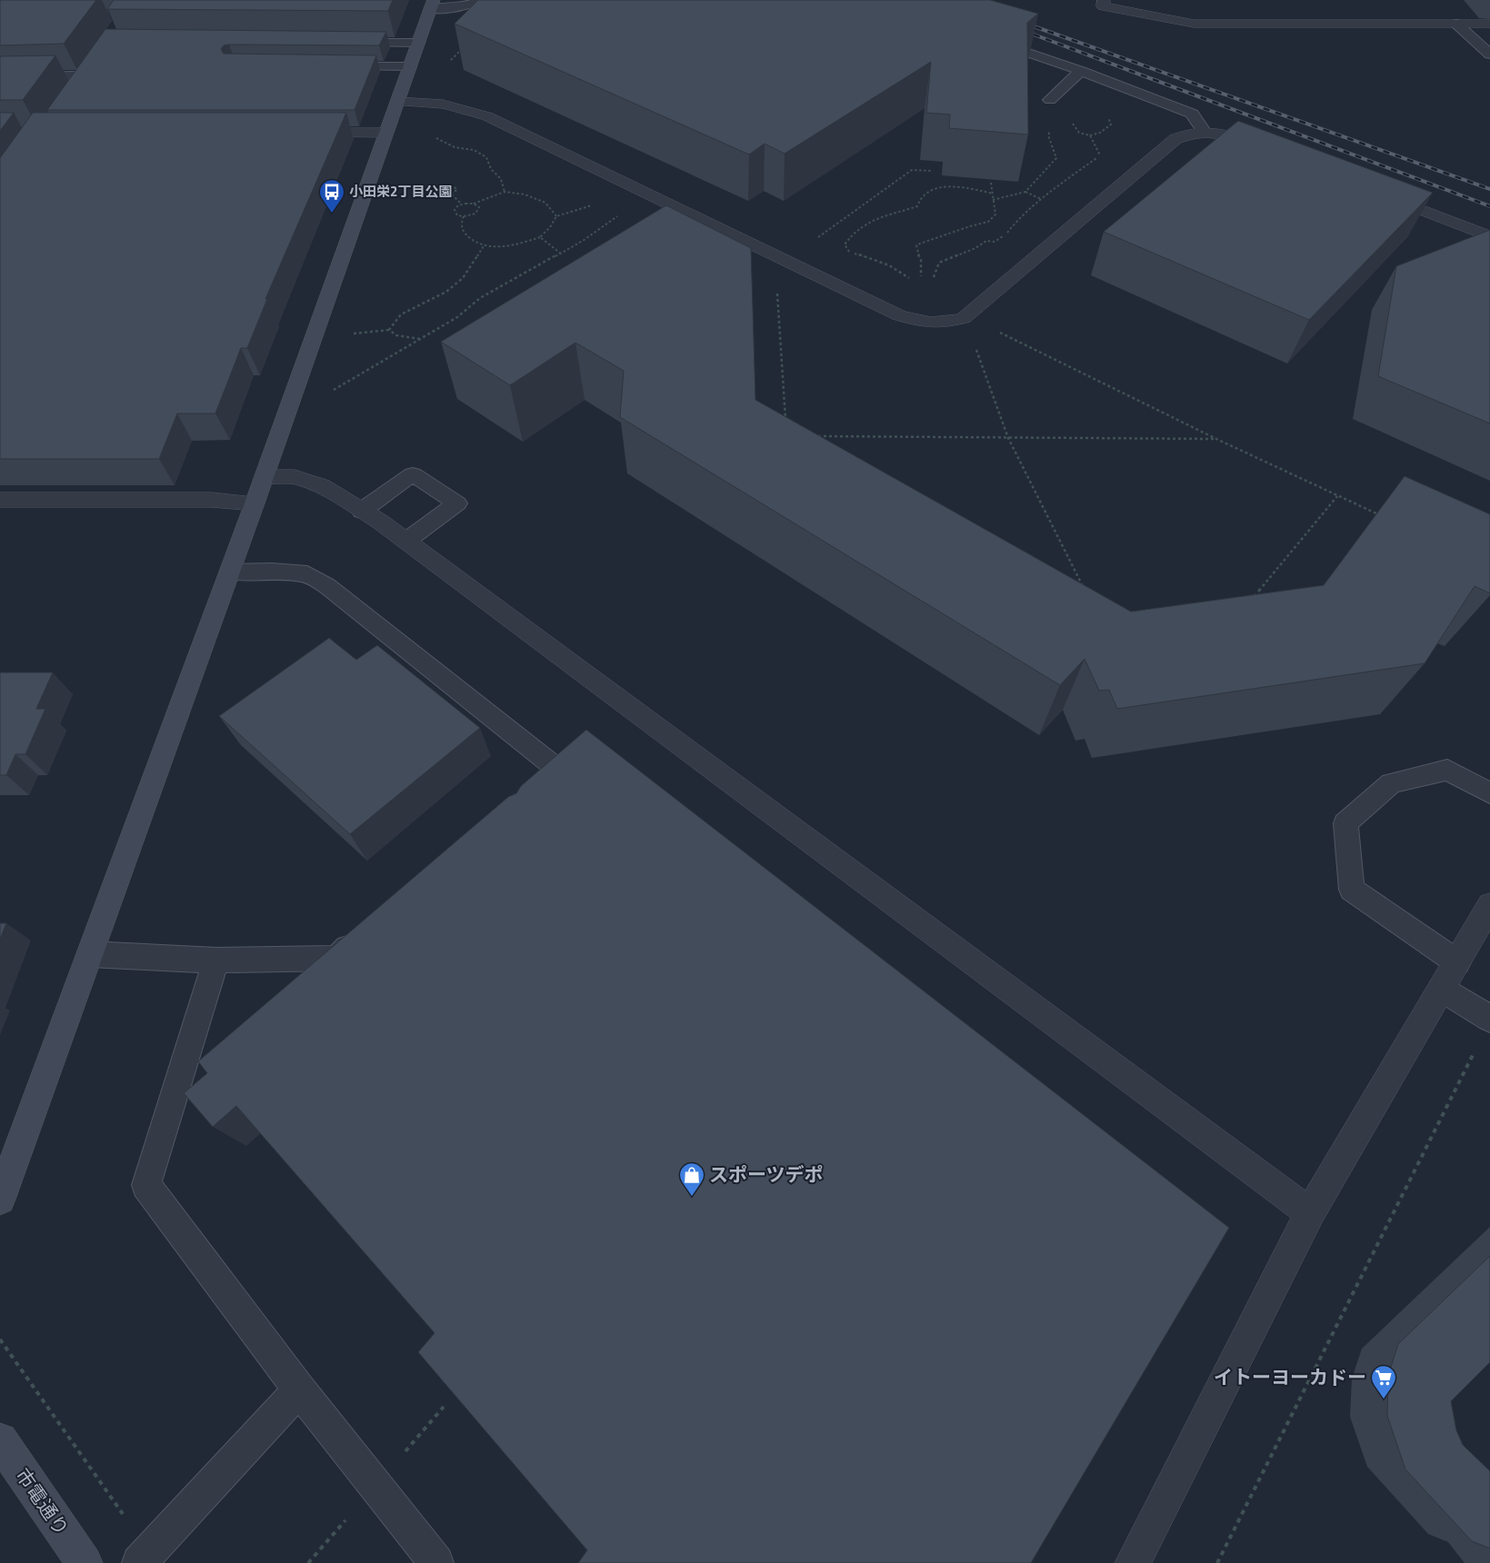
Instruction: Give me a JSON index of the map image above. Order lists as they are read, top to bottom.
{
  "streets": {
    "street": ["市電通り"]
  },
  "places": {
    "bus stop": ["小田栄2丁目公園"],
    "shop": ["スポーツデポ"],
    "supermarket": ["イトーヨーカドー"]
  }
}
